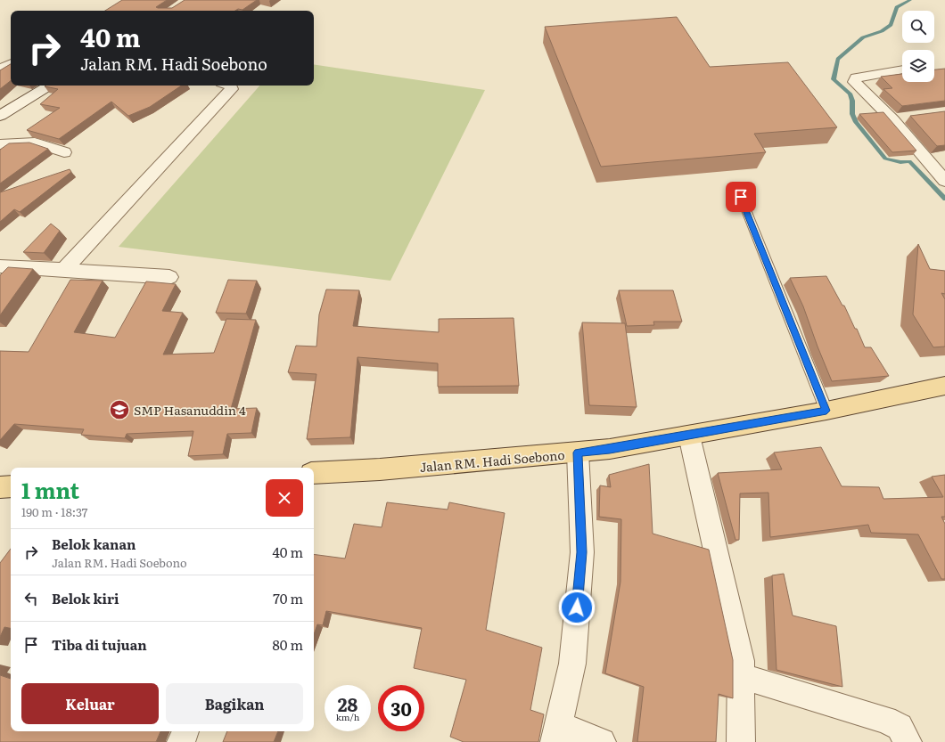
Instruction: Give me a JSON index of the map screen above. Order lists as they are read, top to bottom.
{
  "streets": {
    "main road": ["Jalan RM. Hadi Soebono"]
  },
  "places": {
    "school or university": ["SMP Hasanuddin 4"]
  },
  "page": {
    "turn": ["40 m", "Jalan RM. Hadi Soebono"],
    "heading": ["1 mnt", "190 m · 18:37"],
    "list": [
      {
        "name": "Belok kanan",
        "note": "Jalan RM. Hadi Soebono",
        "value": "40 m"
      },
      {
        "name": "Belok kiri",
        "value": "70 m"
      },
      {
        "name": "Tiba di tujuan",
        "value": "80 m"
      }
    ],
    "buttons": ["Keluar", "Bagikan"],
    "speed": "28 km/h",
    "limit": "30"
  }
}
